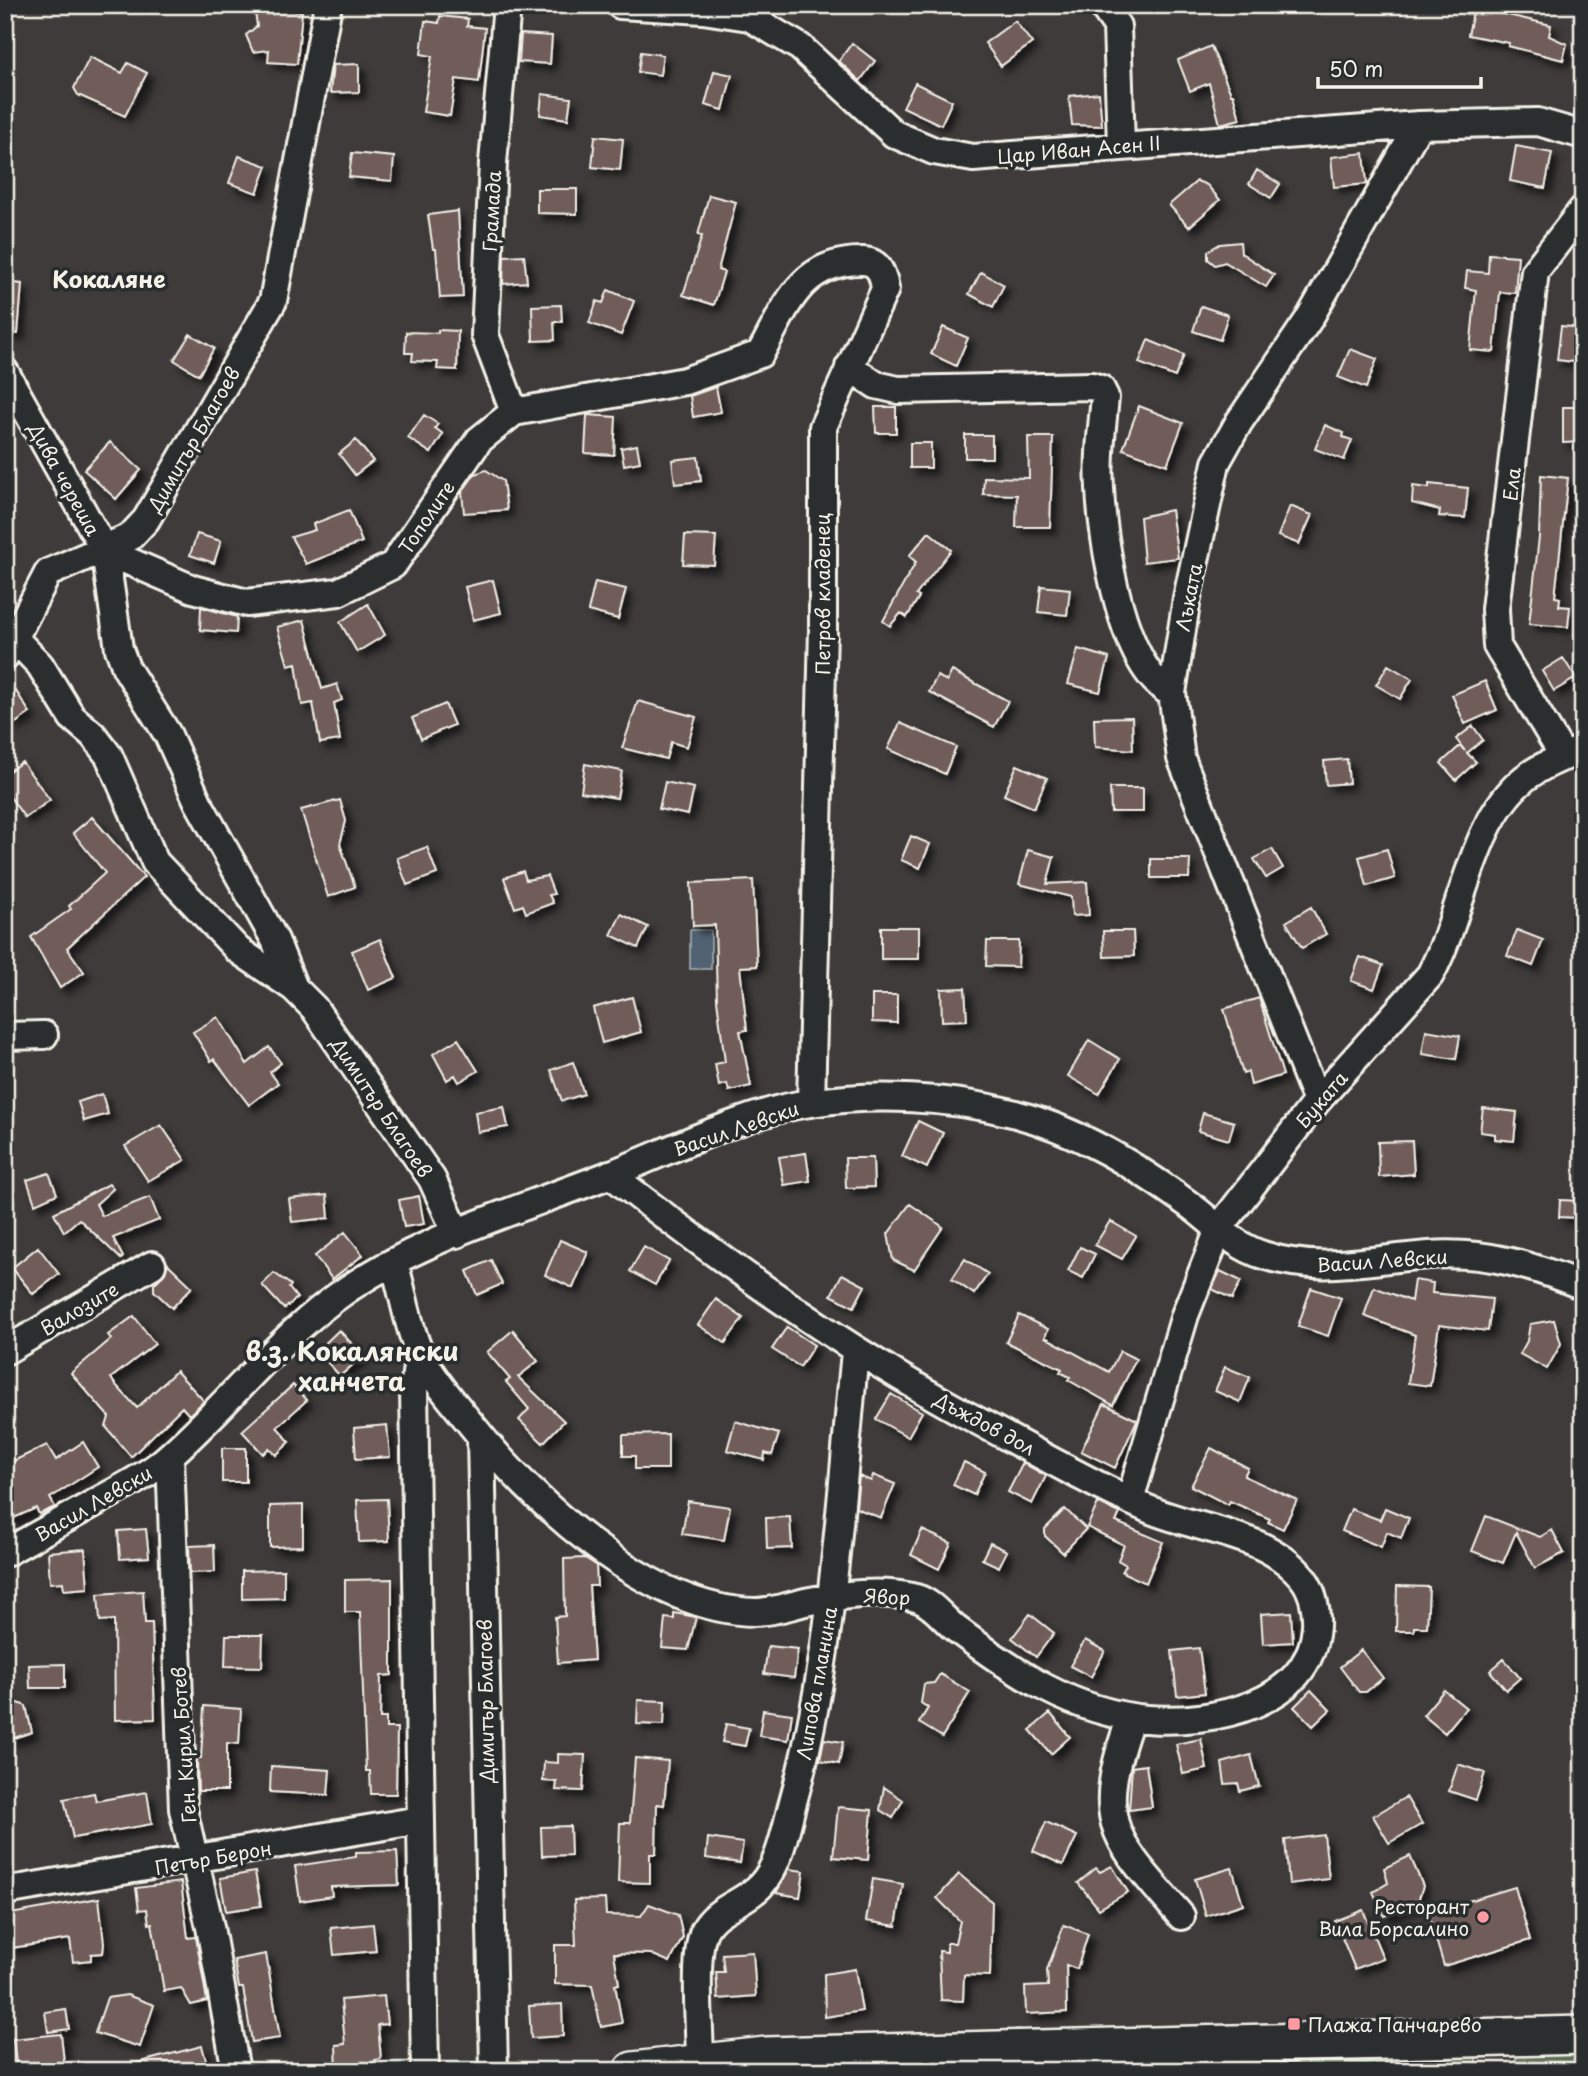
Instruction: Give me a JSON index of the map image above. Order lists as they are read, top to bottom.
{
  "streets": {
    "street": [
      "Цар Иван Асен II",
      "Грамада",
      "Димитър Благоев",
      "Дива череша",
      "Ела",
      "Тополите",
      "Петров кладенец",
      "Лъката",
      "Буката",
      "Васил Левски",
      "Валозите",
      "Дъждов дол",
      "Явор",
      "Липова планина",
      "Ген. Кирил Ботев",
      "Петър Берон"
    ]
  },
  "crossings": [
    ["Цар Иван Асен II", "Лъката"],
    ["Грамада", "Тополите"],
    ["Димитър Благоев", "Дива череша"],
    ["Димитър Благоев", "Тополите"],
    ["Димитър Благоев", "Васил Левски"],
    ["Димитър Благоев", "Явор"],
    ["Дива череша", "Тополите"],
    ["Ела", "Буката"],
    ["Тополите", "Петров кладенец"],
    ["Петров кладенец", "Васил Левски"],
    ["Лъката", "Буката"],
    ["Буката", "Васил Левски"],
    ["Буката", "Дъждов дол"],
    ["Васил Левски", "Дъждов дол"],
    ["Васил Левски", "Ген. Кирил Ботев"],
    ["Дъждов дол", "Явор"],
    ["Дъждов дол", "Липова планина"],
    ["Явор", "Липова планина"],
    ["Ген. Кирил Ботев", "Петър Берон"]
  ],
  "districts": ["Кокаляне", "в.з. Кокалянски ханчета"],
  "places": {
    "other": ["Ресторант Вила Борсалино"],
    "transit": ["Плажа Панчарево"]
  },
  "scale_bar": "50 m"
}
